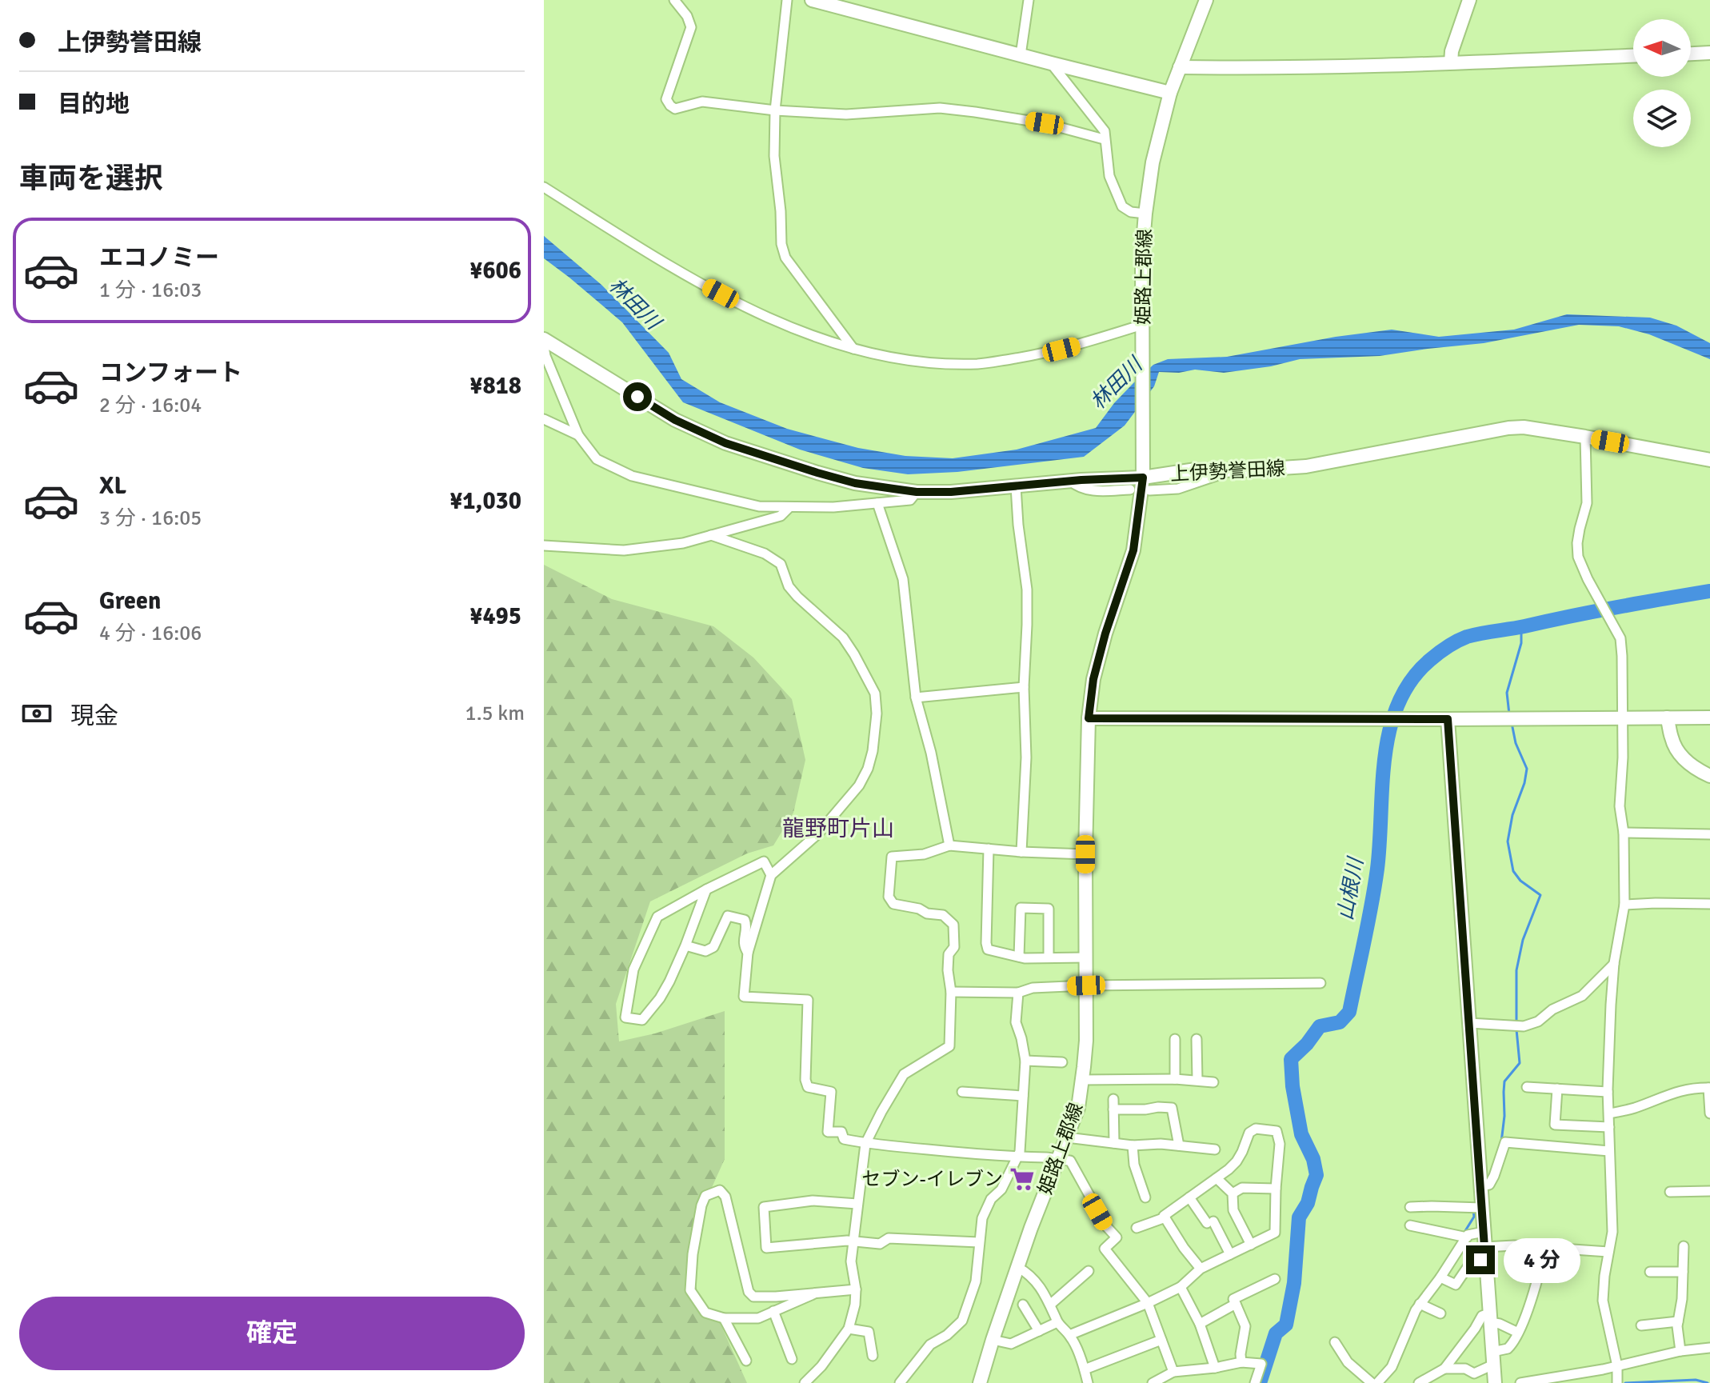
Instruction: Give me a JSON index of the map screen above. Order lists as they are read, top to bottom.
{
  "streets": {
    "main road": ["姫路上郡線", "上伊勢誉田線"]
  },
  "crossings": [
    ["姫路上郡線", "上伊勢誉田線"]
  ],
  "districts": ["龍野町片山"],
  "water": ["林田川", "山根川"],
  "places": {
    "supermarket": ["セブン-イレブン"]
  },
  "north": "left",
  "page": {
    "banner": ["上伊勢誉田線", "目的地"],
    "heading": "車両を選択",
    "list": [
      {
        "name": "エコノミー",
        "note": "1 分 · 16:03",
        "value": "¥606"
      },
      {
        "name": "コンフォート",
        "note": "2 分 · 16:04",
        "value": "¥818"
      },
      {
        "name": "XL",
        "note": "3 分 · 16:05",
        "value": "¥1,030"
      },
      {
        "name": "Green",
        "note": "4 分 · 16:06",
        "value": "¥495"
      }
    ],
    "pay": ["現金", "1.5 km"],
    "bubble": "4 分",
    "buttons": "確定"
  }
}
